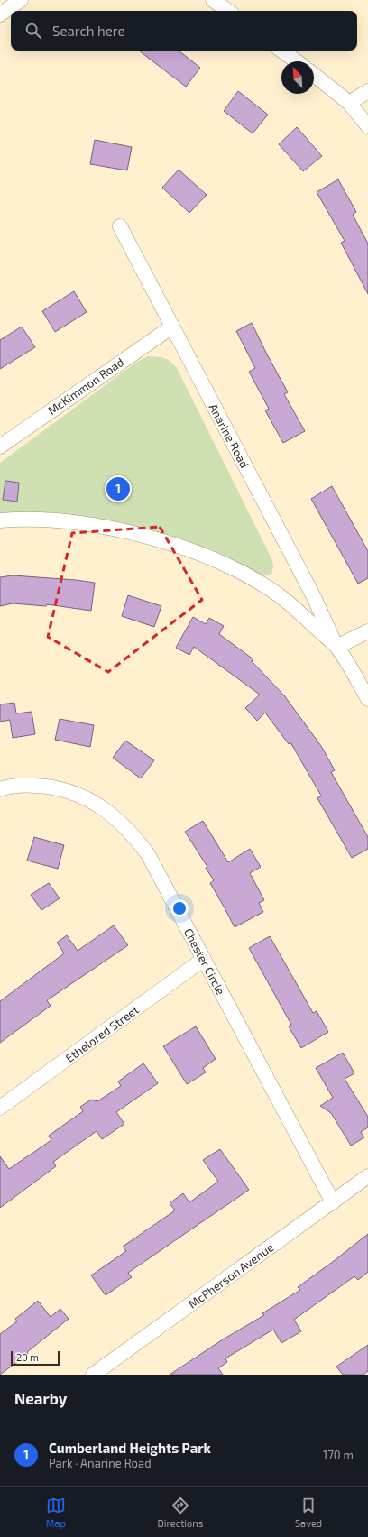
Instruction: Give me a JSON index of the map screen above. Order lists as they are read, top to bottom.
{
  "streets": {
    "street": [
      "McKimmon Road",
      "Anarine Road",
      "Chester Circle",
      "Ethelored Street",
      "McPherson Avenue"
    ]
  },
  "crossings": [
    ["McKimmon Road", "Anarine Road"],
    ["Chester Circle", "Ethelored Street"],
    ["Chester Circle", "McPherson Avenue"]
  ],
  "scale_bar": "20 m",
  "north": "top left",
  "page": {
    "search": "Search here",
    "pins": "1",
    "scale": "20 m",
    "heading": "Nearby",
    "list": [
      {
        "mark": "1",
        "name": "Cumberland Heights Park",
        "note": "Park · Anarine Road",
        "value": "170 m"
      }
    ],
    "nav": ["Map", "Directions", "Saved"]
  }
}
